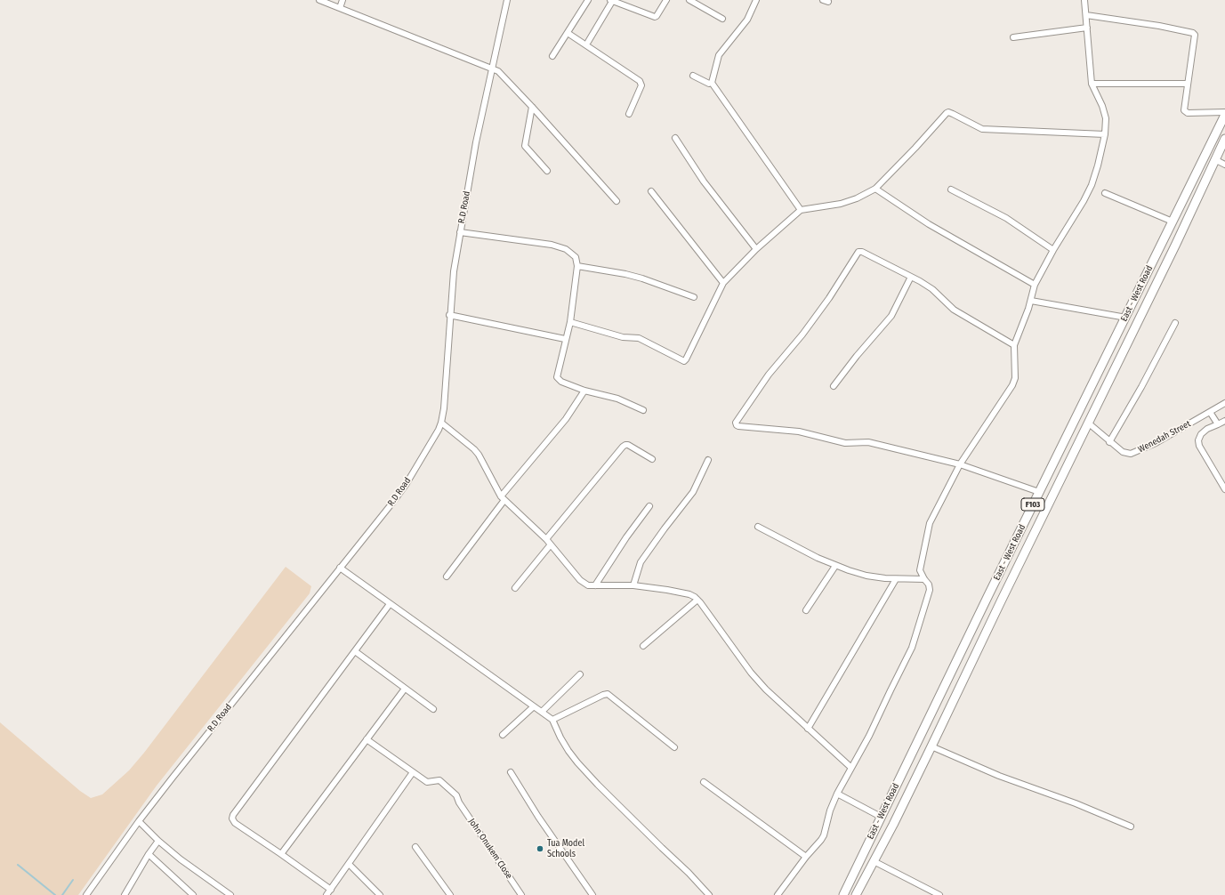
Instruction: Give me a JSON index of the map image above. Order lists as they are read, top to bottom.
{
  "streets": {
    "main road": ["East - West Road", "F103"],
    "street": ["R.D Road", "Wenedah Street", "John Onukem Close"]
  },
  "crossings": [
    ["East - West Road", "Wenedah Street"]
  ],
  "places": ["Tua Model Schools"]
}
